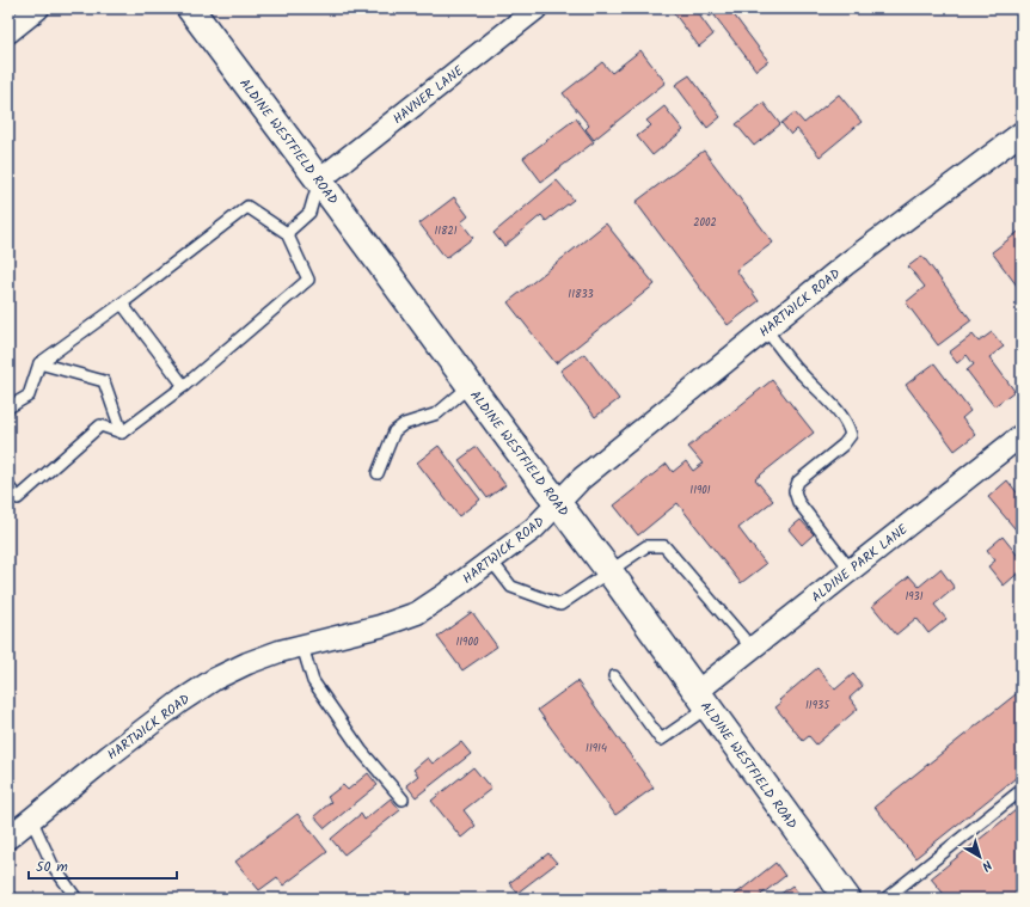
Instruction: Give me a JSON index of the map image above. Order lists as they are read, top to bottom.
{
  "streets": {
    "main road": ["ALDINE WESTFIELD ROAD"],
    "street": ["HAVNER LANE", "HARTWICK ROAD", "ALDINE PARK LANE"]
  },
  "crossings": [
    ["HAVNER LANE", "ALDINE WESTFIELD ROAD"],
    ["ALDINE WESTFIELD ROAD", "HARTWICK ROAD"],
    ["ALDINE WESTFIELD ROAD", "ALDINE PARK LANE"]
  ],
  "house_numbers": [
    "2002",
    "11821",
    "11833",
    "11901",
    "1931",
    "11900",
    "11935",
    "11914"
  ],
  "scale_bar": "50 m",
  "north": "bottom right"
}
